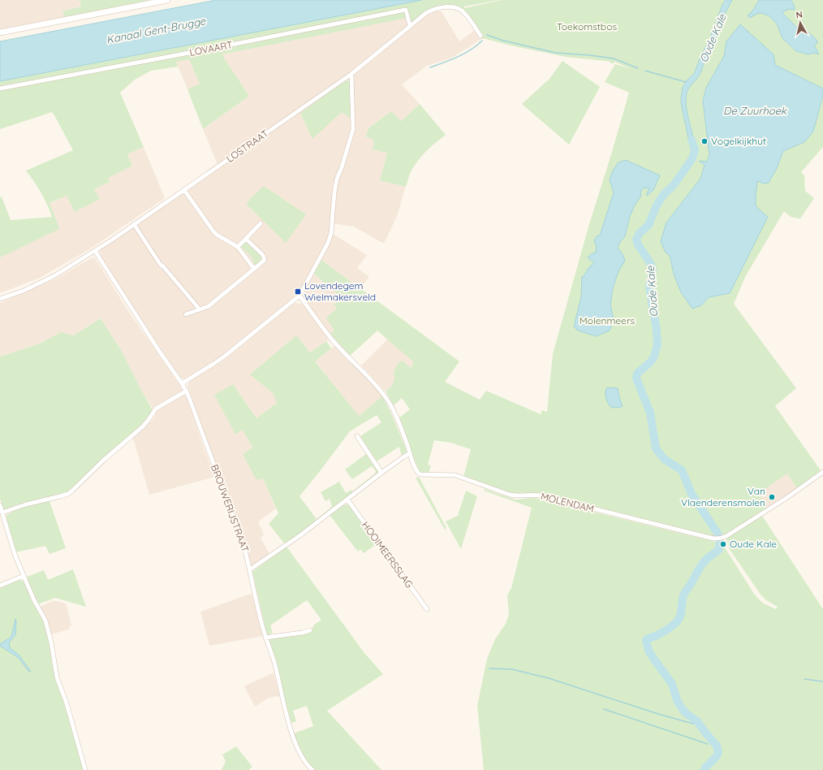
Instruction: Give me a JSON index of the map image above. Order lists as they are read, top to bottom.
{
  "streets": {
    "street": [
      "LOVAART",
      "LOSTRAAT",
      "MOLENDAM",
      "BROUWERIJSTRAAT",
      "HOOIMEERSSLAG"
    ]
  },
  "crossings": [
    ["LOVAART", "LOSTRAAT"],
    ["LOSTRAAT", "BROUWERIJSTRAAT"]
  ],
  "water": ["Kanaal Gent-Brugge", "Oude Kale", "De Zuurhoek"],
  "parks": ["Toekomstbos", "Molenmeers"],
  "places": {
    "other": ["Vogelkijkhut", "Van Vlaenderensmolen", "Oude Kale"],
    "transit": ["Lovendegem Wielmakersveld"]
  },
  "north": "top"
}
